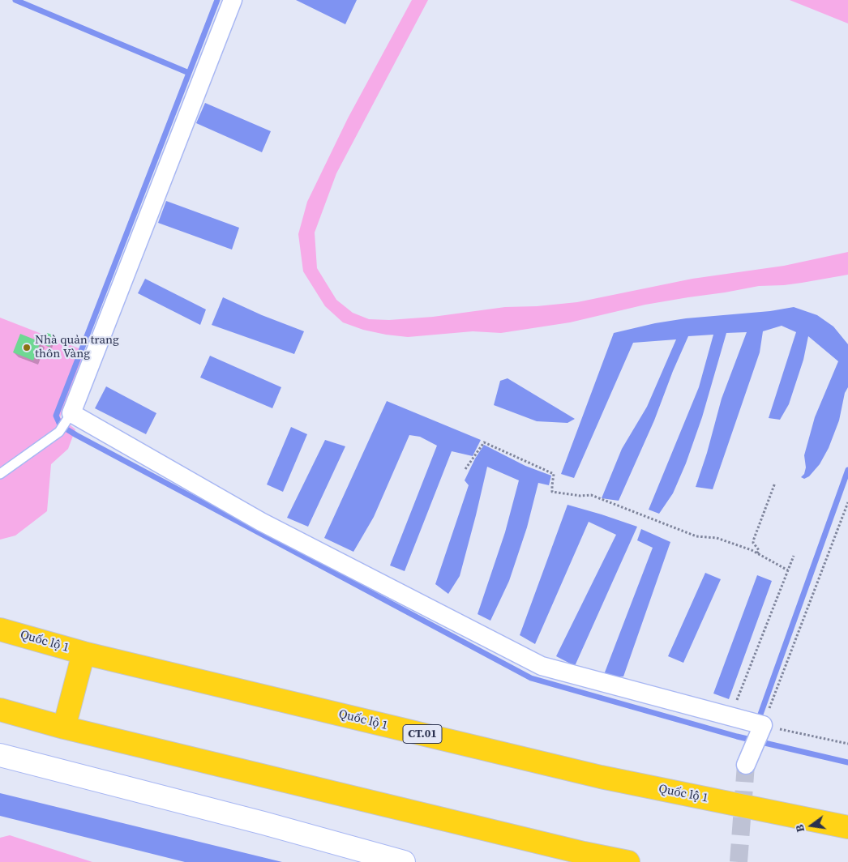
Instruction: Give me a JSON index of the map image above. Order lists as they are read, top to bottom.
{
  "streets": {
    "highway": ["Quốc lộ 1", "CT.01"]
  },
  "places": ["Nhà quản trang thôn Vàng"],
  "north": "left"
}
